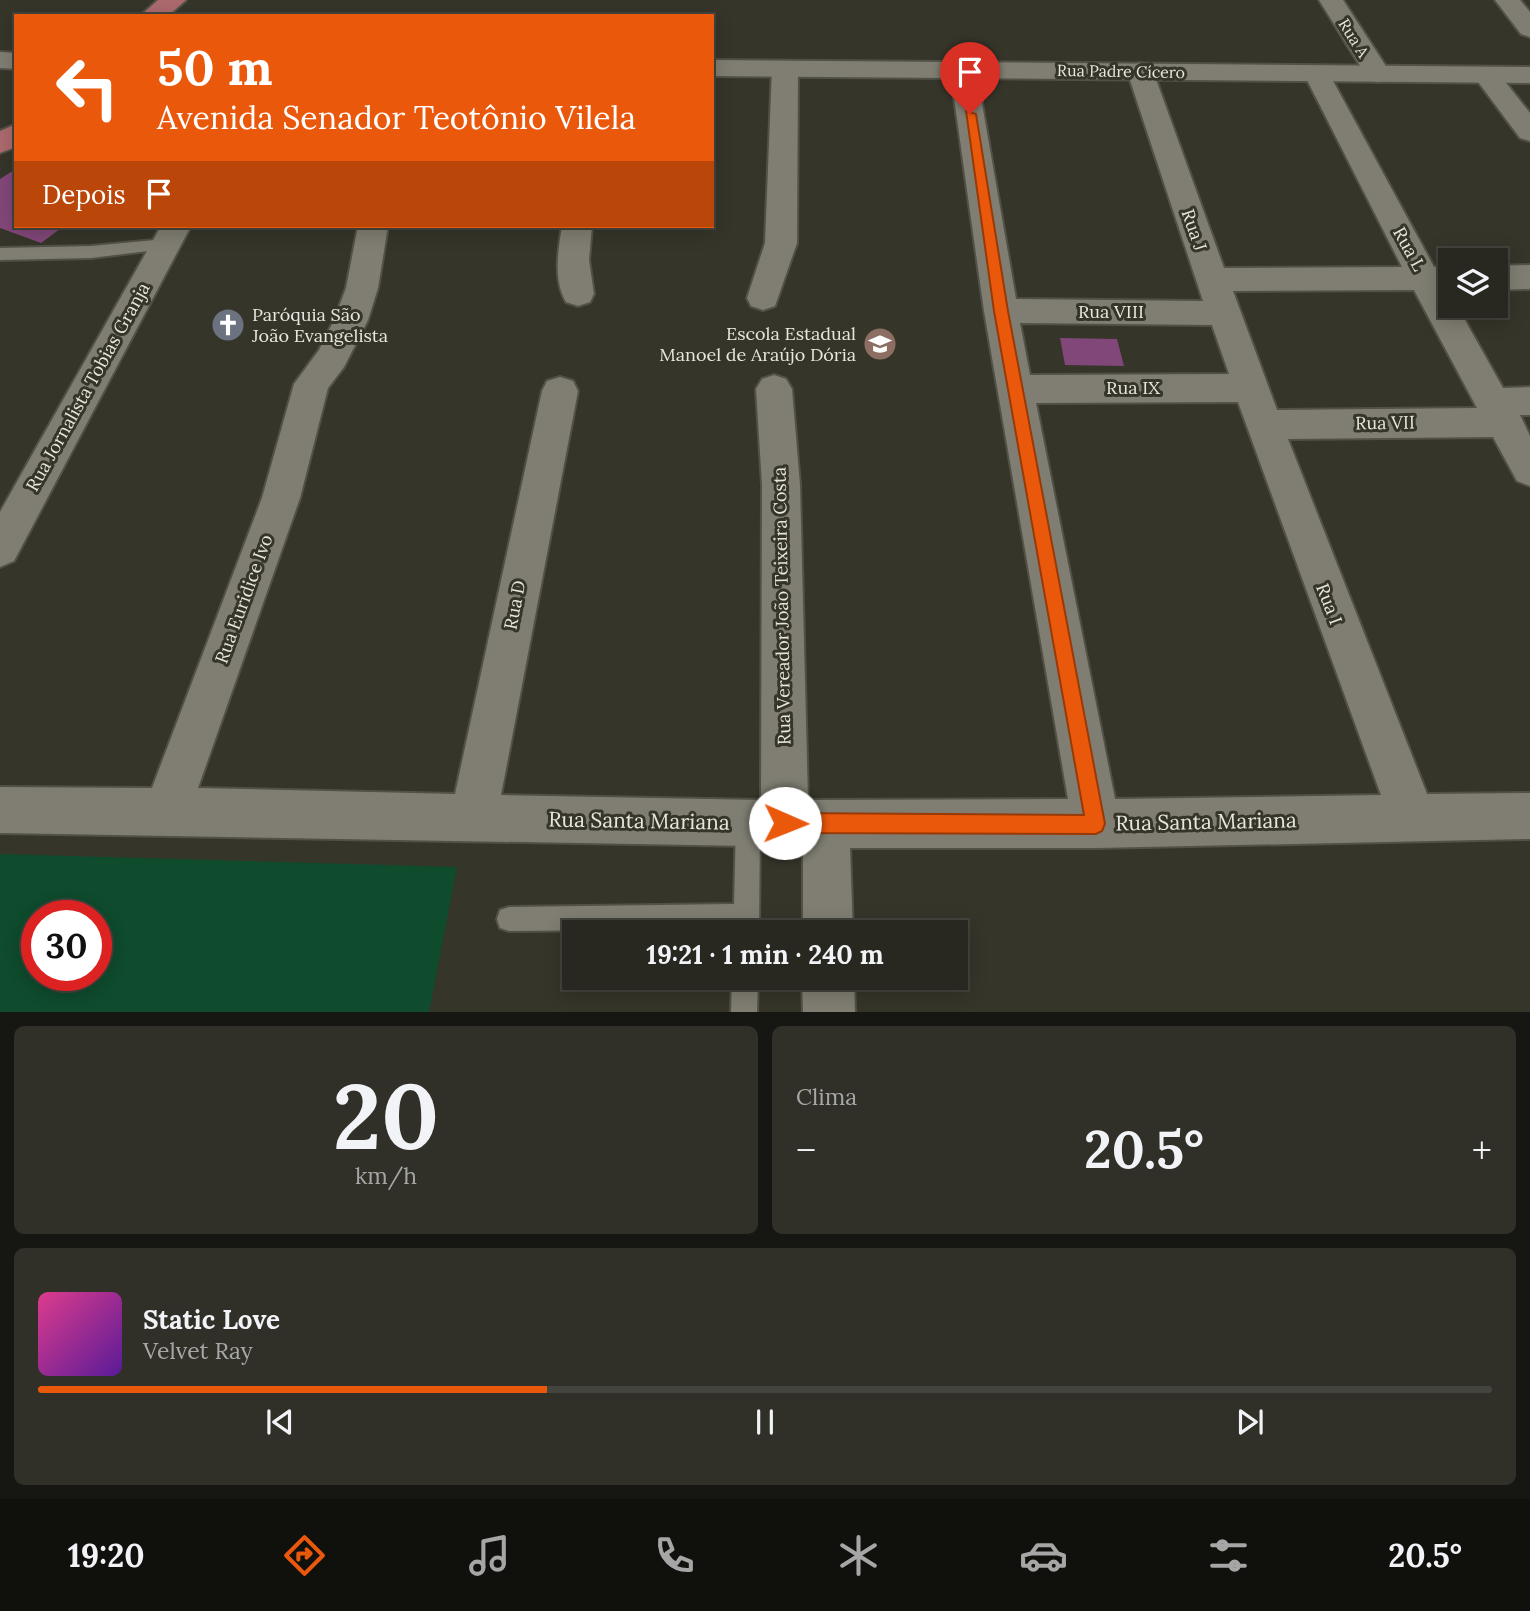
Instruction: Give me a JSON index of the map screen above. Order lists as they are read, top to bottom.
{
  "streets": {
    "street": [
      "Rua A",
      "Rua Padre Cícero",
      "Rua J",
      "Rua L",
      "Rua VIII",
      "Rua Jornalista Tobias Granja",
      "Rua IX",
      "Rua VII",
      "Rua Euridice Ivo",
      "Rua I",
      "Rua D",
      "Rua Vereador João Teixeira Costa",
      "Rua Santa Mariana"
    ]
  },
  "crossings": [
    ["Rua A", "Rua Padre Cícero"],
    ["Rua Padre Cícero", "Rua J"],
    ["Rua Padre Cícero", "Rua L"],
    ["Rua J", "Rua VIII"],
    ["Rua J", "Rua IX"],
    ["Rua J", "Rua I"],
    ["Rua L", "Rua VII"],
    ["Rua IX", "Rua I"],
    ["Rua VII", "Rua I"],
    ["Rua Euridice Ivo", "Rua Santa Mariana"],
    ["Rua I", "Rua Santa Mariana"],
    ["Rua D", "Rua Santa Mariana"],
    ["Rua Vereador João Teixeira Costa", "Rua Santa Mariana"]
  ],
  "places": {
    "church": ["Paróquia São João Evangelista"],
    "school or university": ["Escola Estadual Manoel de Araújo Dória"]
  },
  "page": {
    "turn": ["50 m", "Avenida Senador Teotônio Vilela"],
    "then": "Depois",
    "limit": "30",
    "trip": "19:21 · 1 min · 240 m",
    "tile": [
      ["20", "km/h"],
      "Clima"
    ],
    "heat": ["−", "20.5°", "+"],
    "song": ["Static Love", "Velvet Ray"],
    "tabs": ["19:20", "20.5°"]
  }
}
